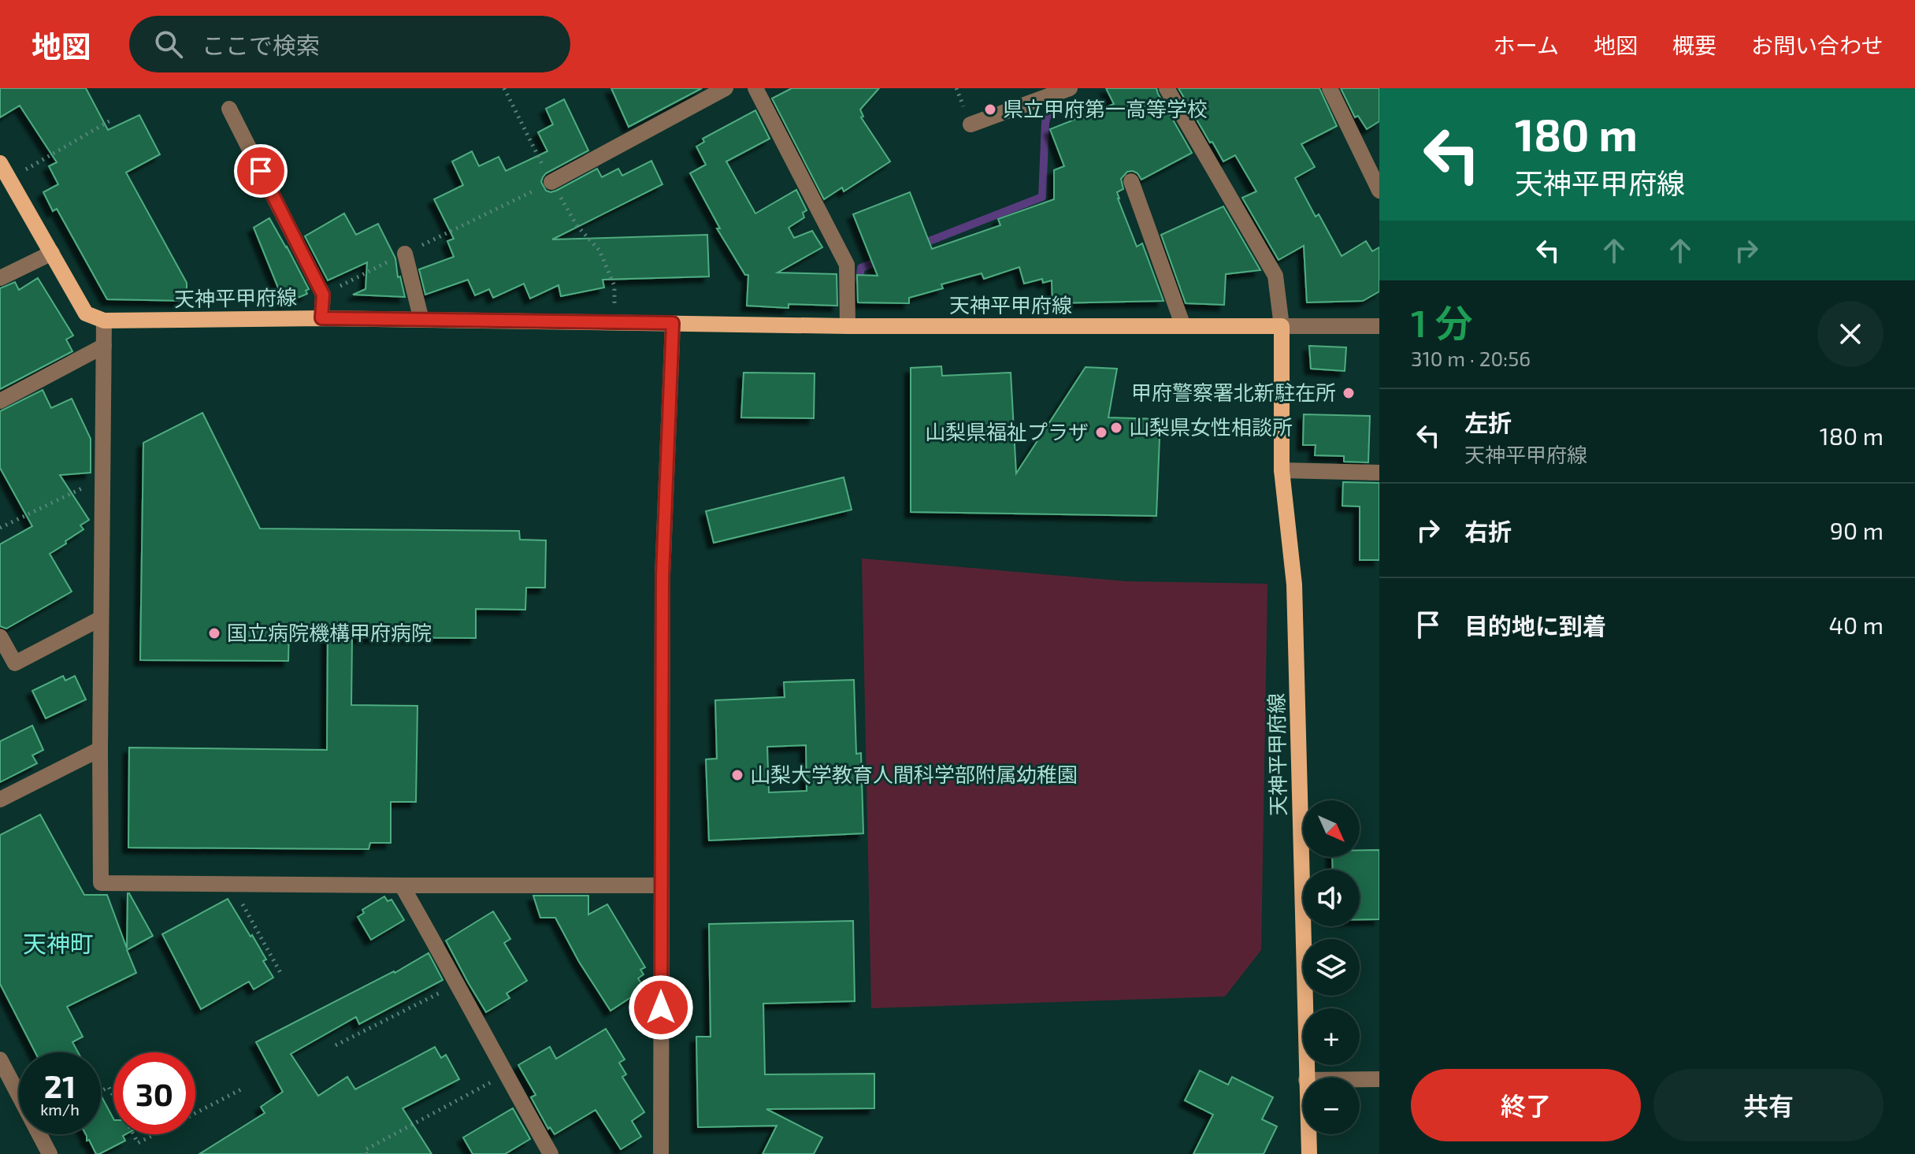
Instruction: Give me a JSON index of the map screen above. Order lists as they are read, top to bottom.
{
  "streets": {
    "main road": ["天神平甲府線"]
  },
  "districts": ["天神町"],
  "places": [
    "県立甲府第一高等学校",
    "甲府警察署北新駐在所",
    "山梨県女性相談所",
    "山梨県福祉プラザ",
    "国立病院機構甲府病院",
    "山梨大学教育人間科学部附属幼稚園"
  ],
  "north": "bottom right",
  "page": {
    "header": "地図",
    "search": "ここで検索",
    "nav": [
      "ホーム",
      "地図",
      "概要",
      "お問い合わせ"
    ],
    "turn": ["180 m", "天神平甲府線"],
    "heading": ["1 分", "310 m · 20:56"],
    "list": [
      {
        "name": "左折",
        "note": "天神平甲府線",
        "value": "180 m"
      },
      {
        "name": "右折",
        "value": "90 m"
      },
      {
        "name": "目的地に到着",
        "value": "40 m"
      }
    ],
    "map_buttons": ["+", "−"],
    "speed": "21 km/h",
    "limit": "30",
    "buttons": ["終了", "共有"]
  }
}
